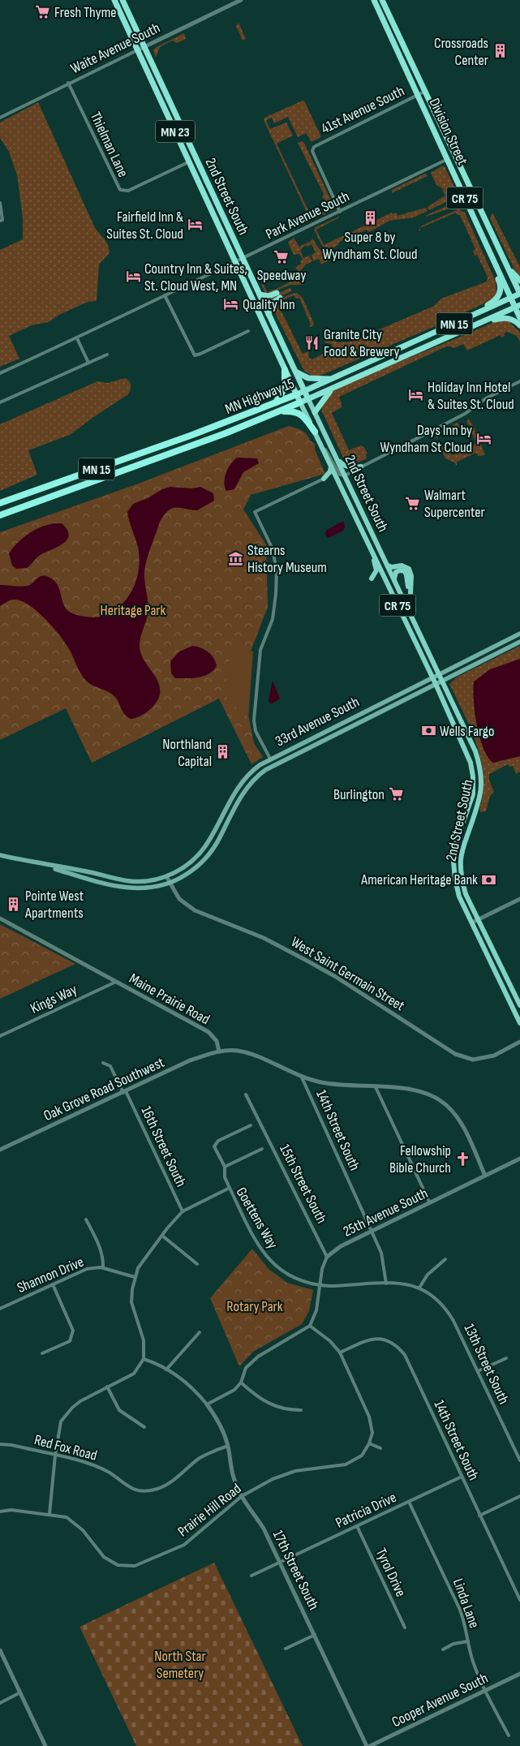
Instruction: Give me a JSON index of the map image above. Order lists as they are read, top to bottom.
{
  "streets": {
    "highway": [
      "MN 23",
      "Division Street",
      "2nd Street South",
      "CR 75",
      "MN 15",
      "MN Highway 15"
    ],
    "main road": ["33rd Avenue South"],
    "street": [
      "Waite Avenue South",
      "41st Avenue South",
      "Thielman Lane",
      "Park Avenue South",
      "West Saint Germain Street",
      "Kings Way",
      "Maine Prairie Road",
      "Oak Grove Road Southwest",
      "14th Street South",
      "16th Street South",
      "15th Street South",
      "25th Avenue South",
      "Goettens Way",
      "Shannon Drive",
      "13th Street South",
      "Red Fox Road",
      "Prairie Hill Road",
      "Patricia Drive",
      "17th Street South",
      "Tyrol Drive",
      "Linda Lane",
      "Cooper Avenue South"
    ]
  },
  "crossings": [
    ["Waite Avenue South", "Thielman Lane"],
    ["Waite Avenue South", "2nd Street South"],
    ["41st Avenue South", "Division Street"],
    ["41st Avenue South", "Park Avenue South"],
    ["MN 23", "2nd Street South"],
    ["MN 23", "MN Highway 15"],
    ["Division Street", "Park Avenue South"],
    ["Division Street", "MN Highway 15"],
    ["Thielman Lane", "2nd Street South"],
    ["2nd Street South", "Park Avenue South"],
    ["2nd Street South", "MN Highway 15"],
    ["2nd Street South", "33rd Avenue South"],
    ["33rd Avenue South", "West Saint Germain Street"],
    ["Kings Way", "Maine Prairie Road"],
    ["Maine Prairie Road", "Oak Grove Road Southwest"],
    ["Oak Grove Road Southwest", "16th Street South"],
    ["14th Street South", "25th Avenue South"],
    ["14th Street South", "Goettens Way"],
    ["14th Street South", "Patricia Drive"],
    ["16th Street South", "Goettens Way"],
    ["15th Street South", "25th Avenue South"],
    ["Goettens Way", "Shannon Drive"],
    ["Goettens Way", "13th Street South"],
    ["Red Fox Road", "17th Street South"],
    ["Prairie Hill Road", "17th Street South"],
    ["Patricia Drive", "17th Street South"],
    ["Patricia Drive", "Tyrol Drive"],
    ["Patricia Drive", "Linda Lane"],
    ["Linda Lane", "Cooper Avenue South"]
  ],
  "parks": ["Heritage Park", "Rotary Park", "North Star Semetery"],
  "places": {
    "supermarket": [
      "Fresh Thyme",
      "Speedway",
      "Walmart Supercenter",
      "Burlington"
    ],
    "building": [
      "Crossroads Center",
      "Super 8 by Wyndham St. Cloud",
      "Northland Capital",
      "Pointe West Apartments"
    ],
    "hotel": [
      "Fairfield Inn & Suites St. Cloud",
      "Country Inn & Suites, St. Cloud West, MN",
      "Quality Inn",
      "Holiday Inn Hotel & Suites St. Cloud",
      "Days Inn by Wyndham St Cloud"
    ],
    "restaurant": ["Granite City Food & Brewery"],
    "museum": ["Stearns History Museum"],
    "bank": ["Wells Fargo", "American Heritage Bank"],
    "church": ["Fellowship Bible Church"]
  }
}
